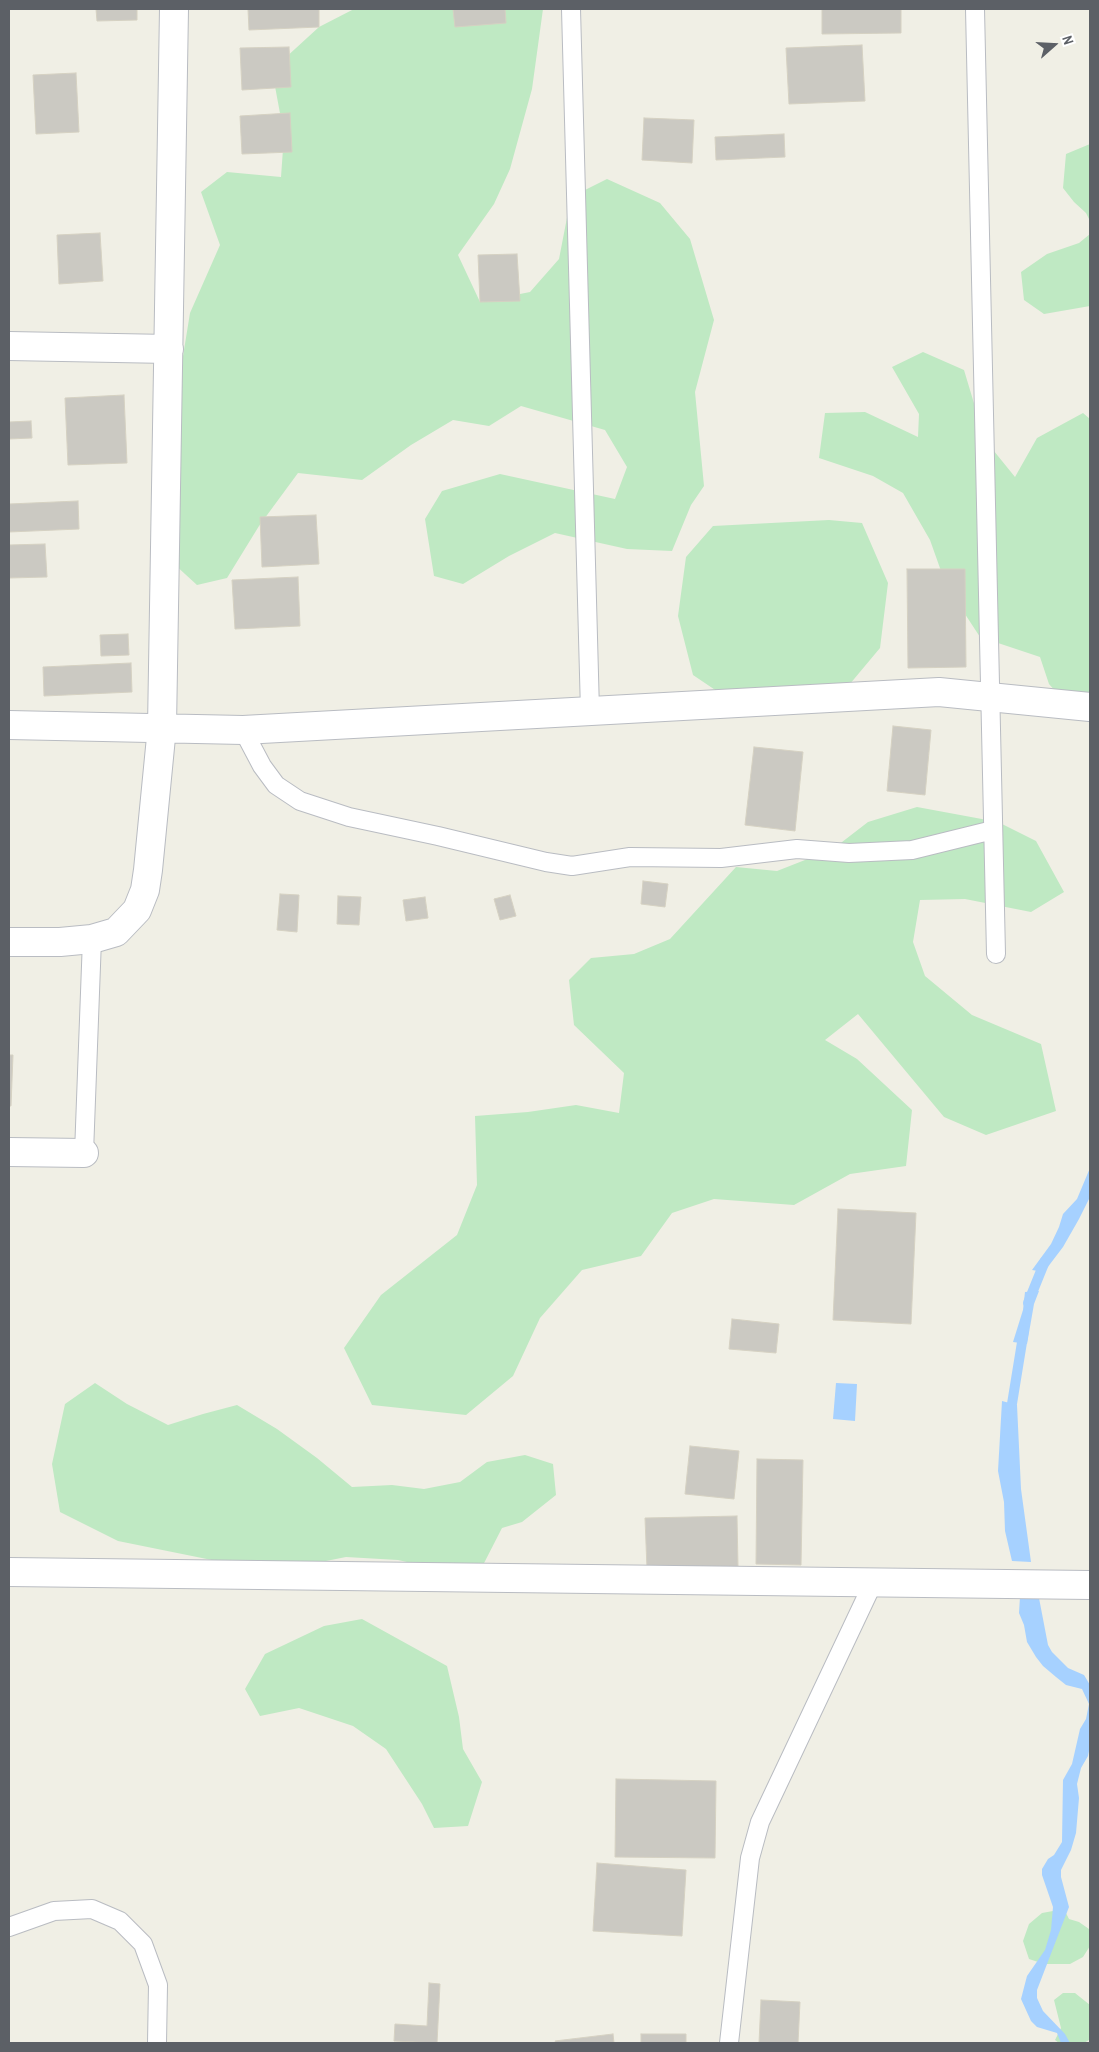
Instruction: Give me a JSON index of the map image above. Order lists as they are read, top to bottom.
{
  "north": "right"
}
